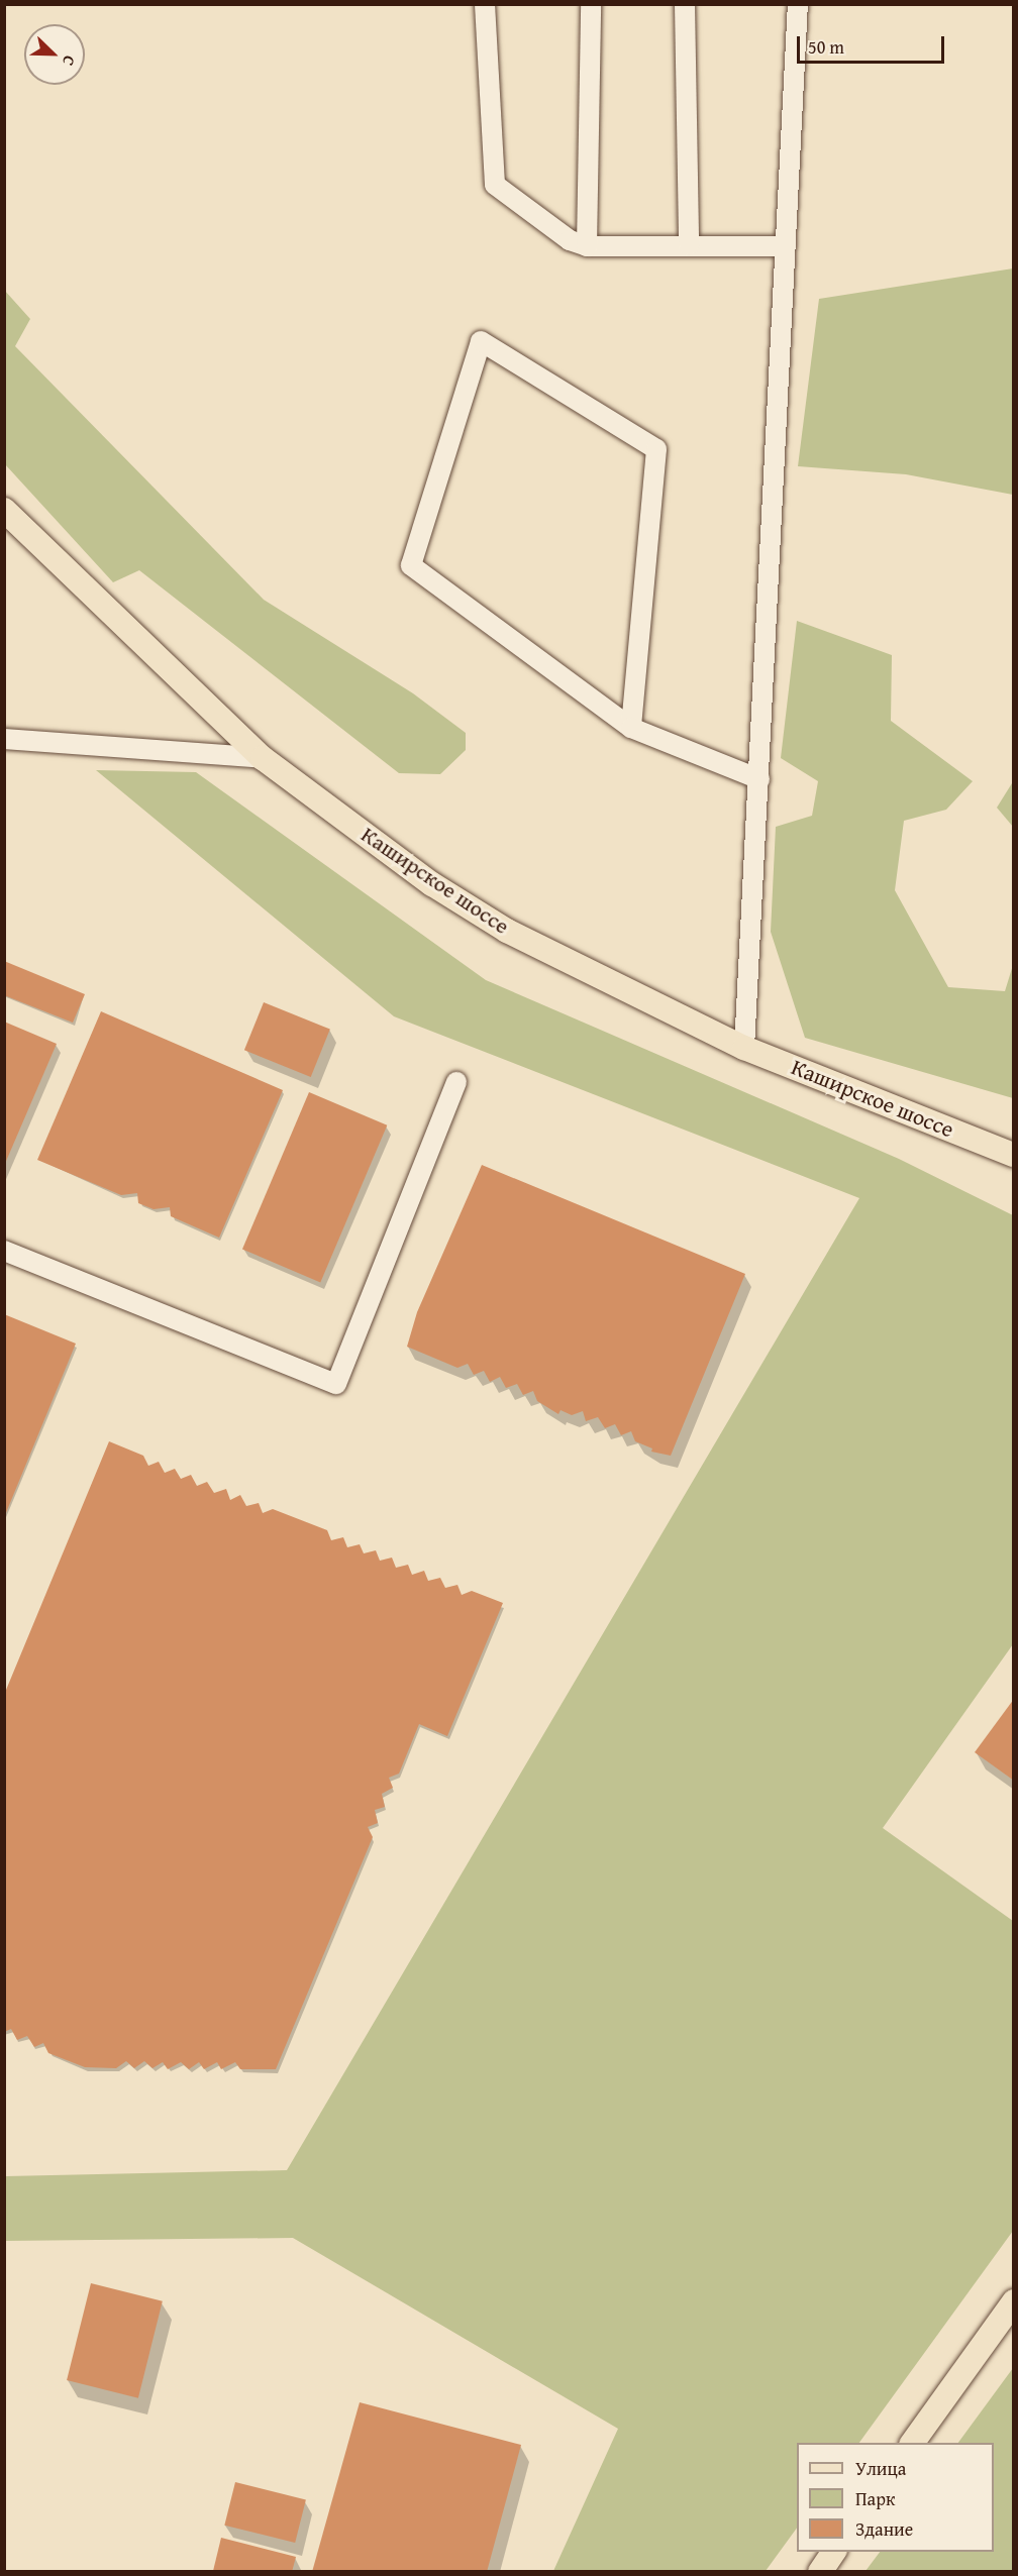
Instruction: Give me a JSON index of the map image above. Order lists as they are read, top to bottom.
{
  "streets": {
    "main road": ["Каширское шоссе"]
  },
  "legend": ["Улица", "Парк", "Здание"],
  "scale_bar": "50 m",
  "north": "bottom right"
}
